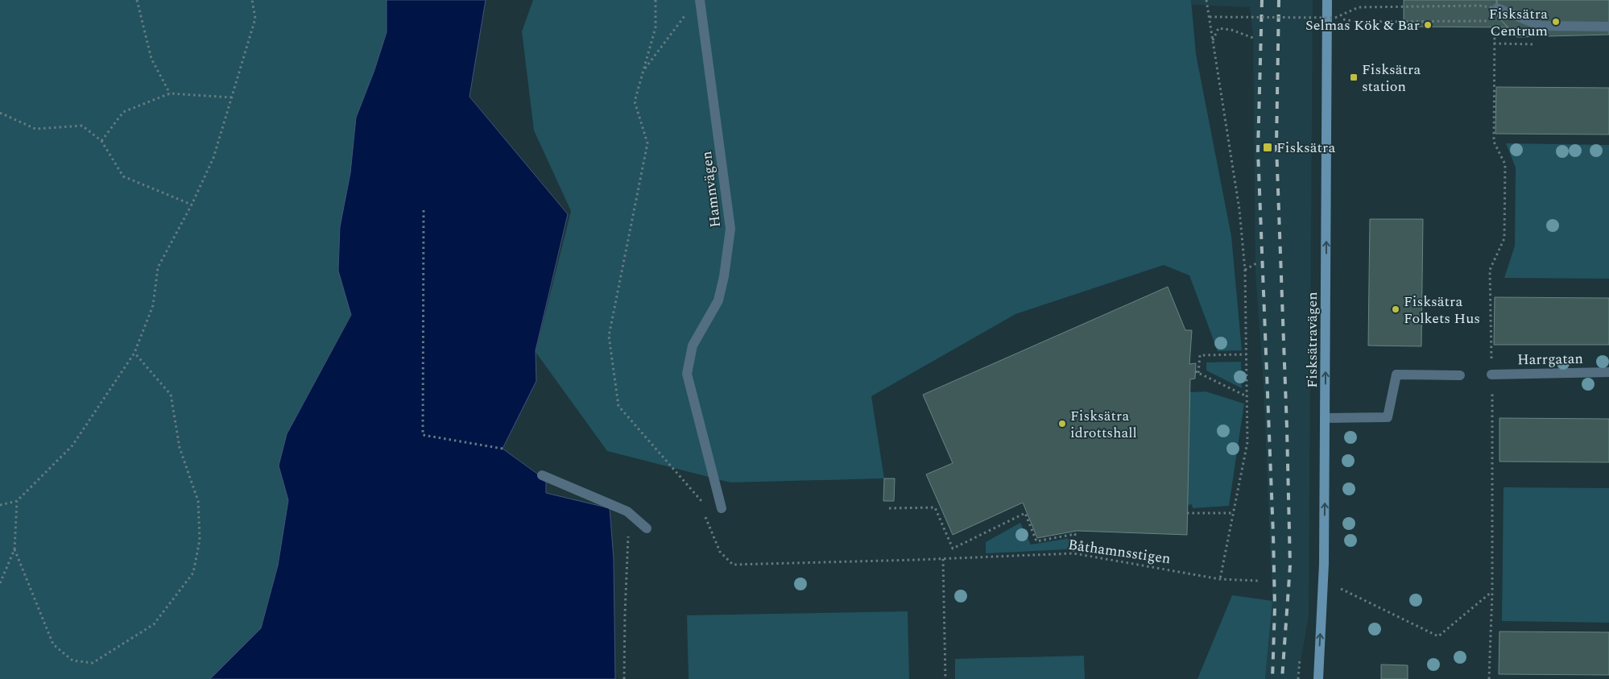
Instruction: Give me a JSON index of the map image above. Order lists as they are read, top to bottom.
{
  "streets": {
    "street": ["Hamnvägen", "Fisksätravägen", "Harrgatan"],
    "path": ["Båthamnsstigen"]
  },
  "one_way": ["Fisksätravägen"],
  "places": {
    "other": [
      "Fisksätra Centrum",
      "Selmas Kök & Bar",
      "Fisksätra Folkets Hus",
      "Fisksätra idrottshall"
    ],
    "transit": ["Fisksätra station", "Fisksätra"]
  }
}
